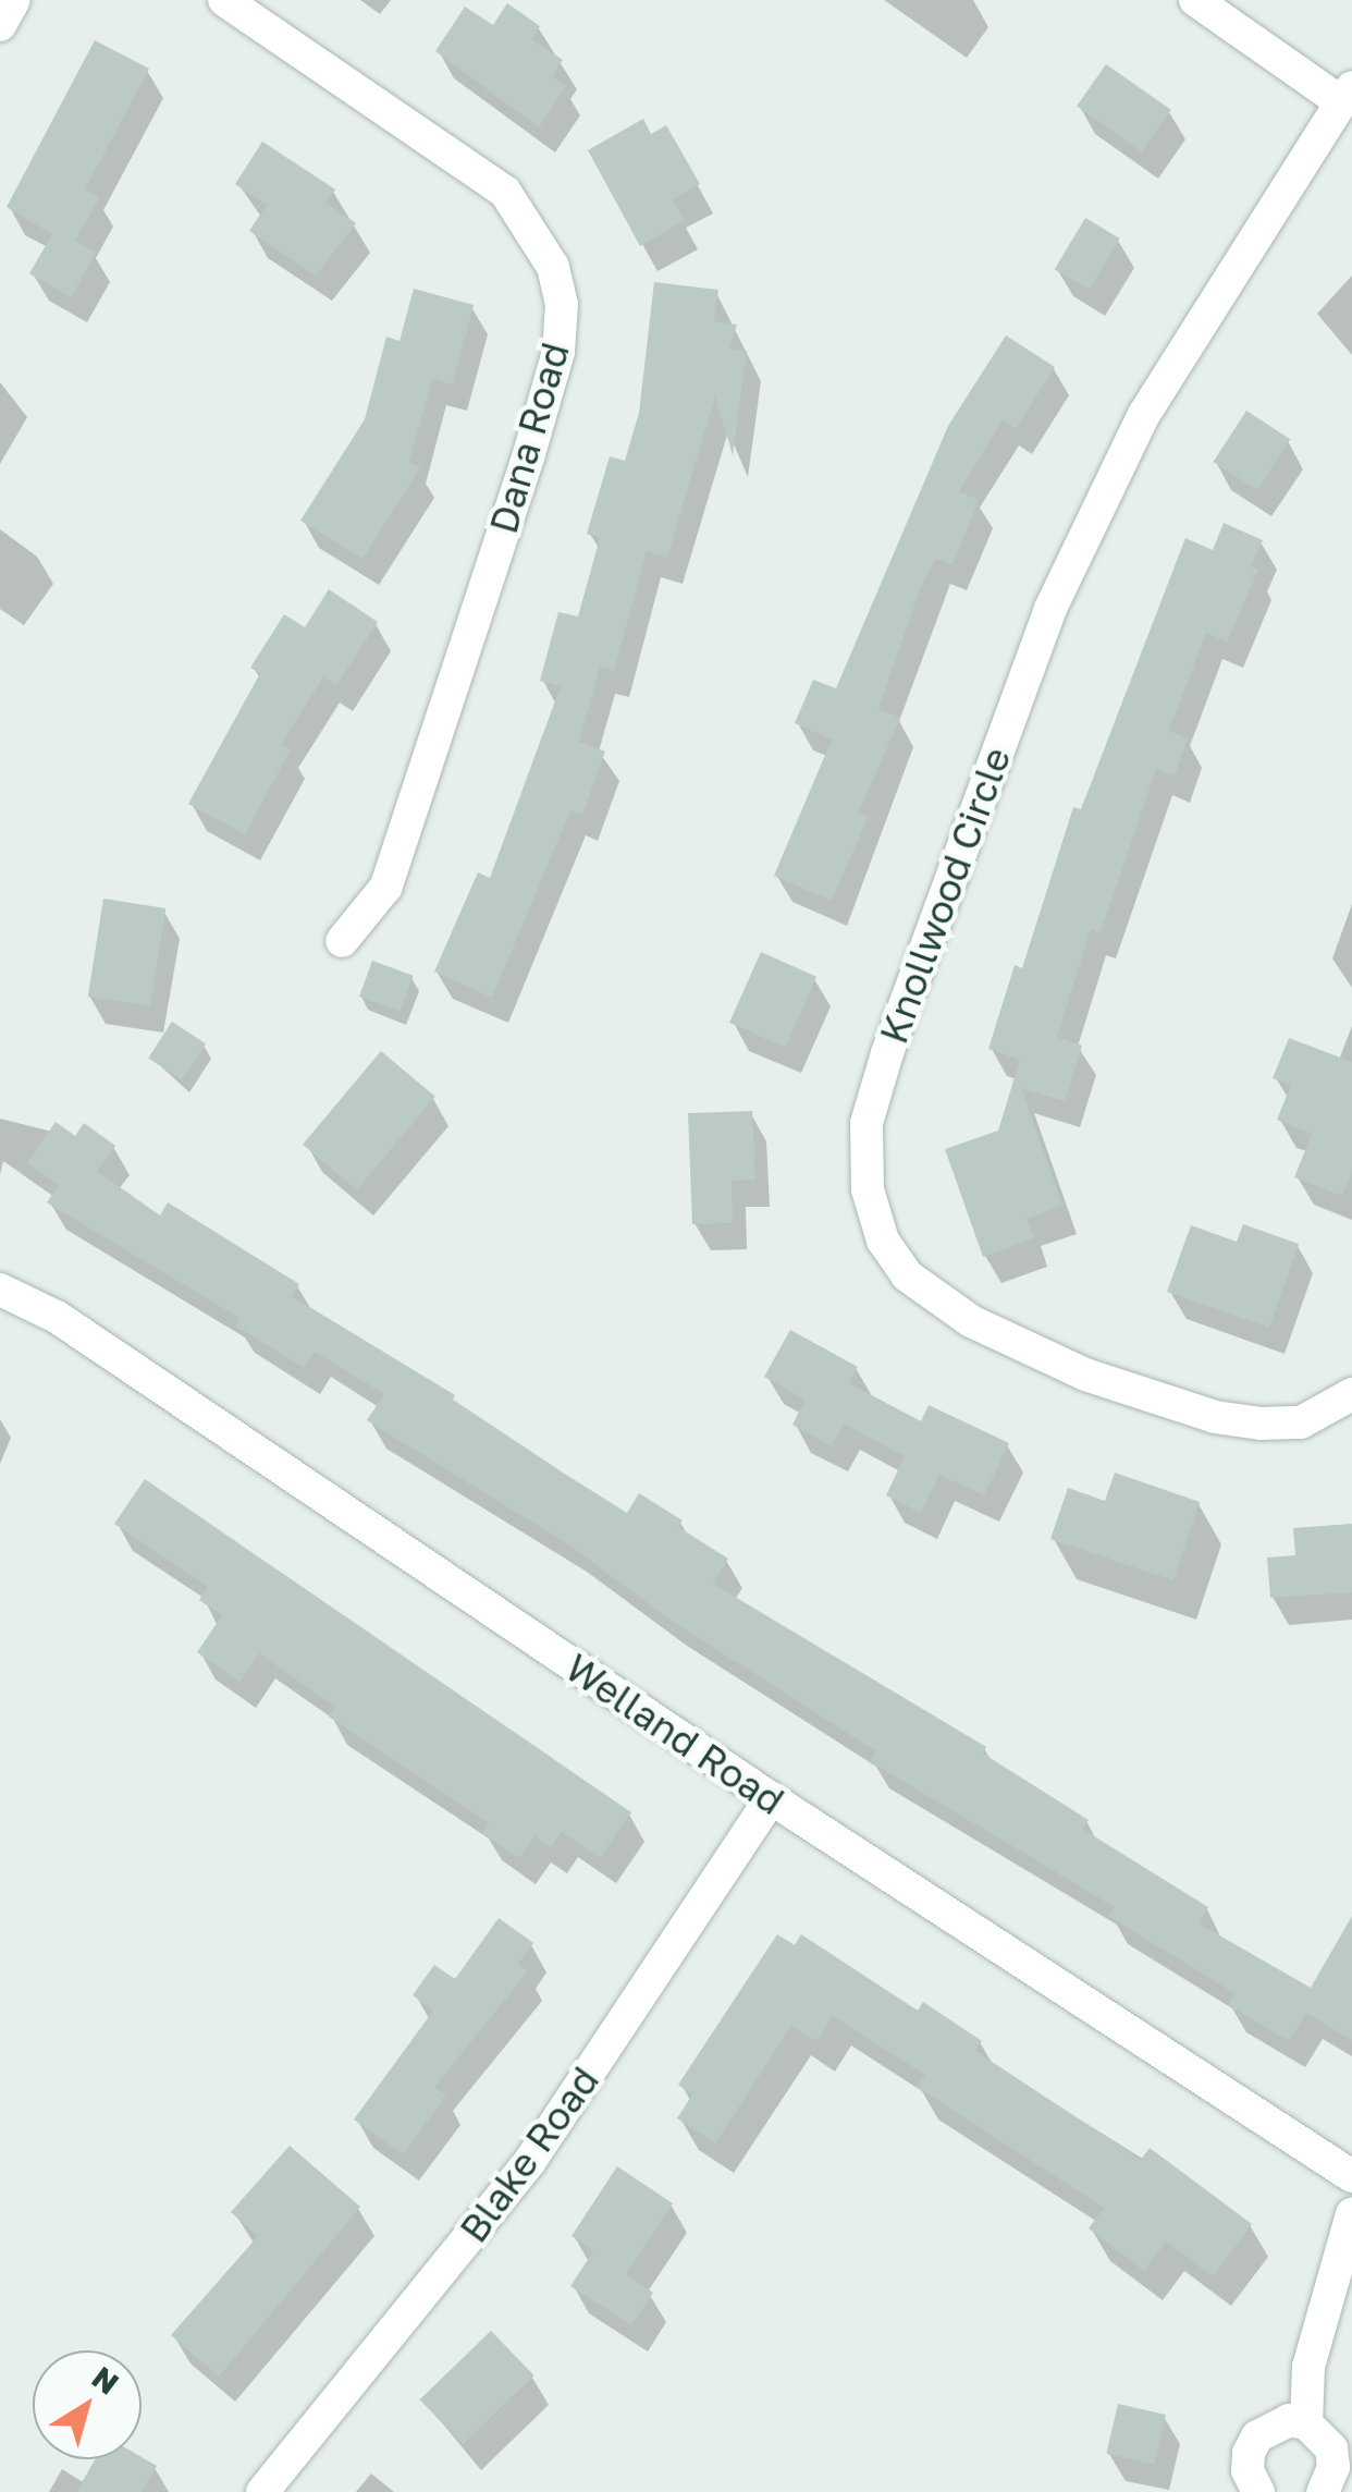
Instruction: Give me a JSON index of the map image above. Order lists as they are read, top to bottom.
{
  "streets": {
    "street": [
      "Dana Road",
      "Knollwood Circle",
      "Welland Road",
      "Blake Road"
    ]
  },
  "crossings": [
    ["Welland Road", "Blake Road"]
  ],
  "north": "top right"
}
